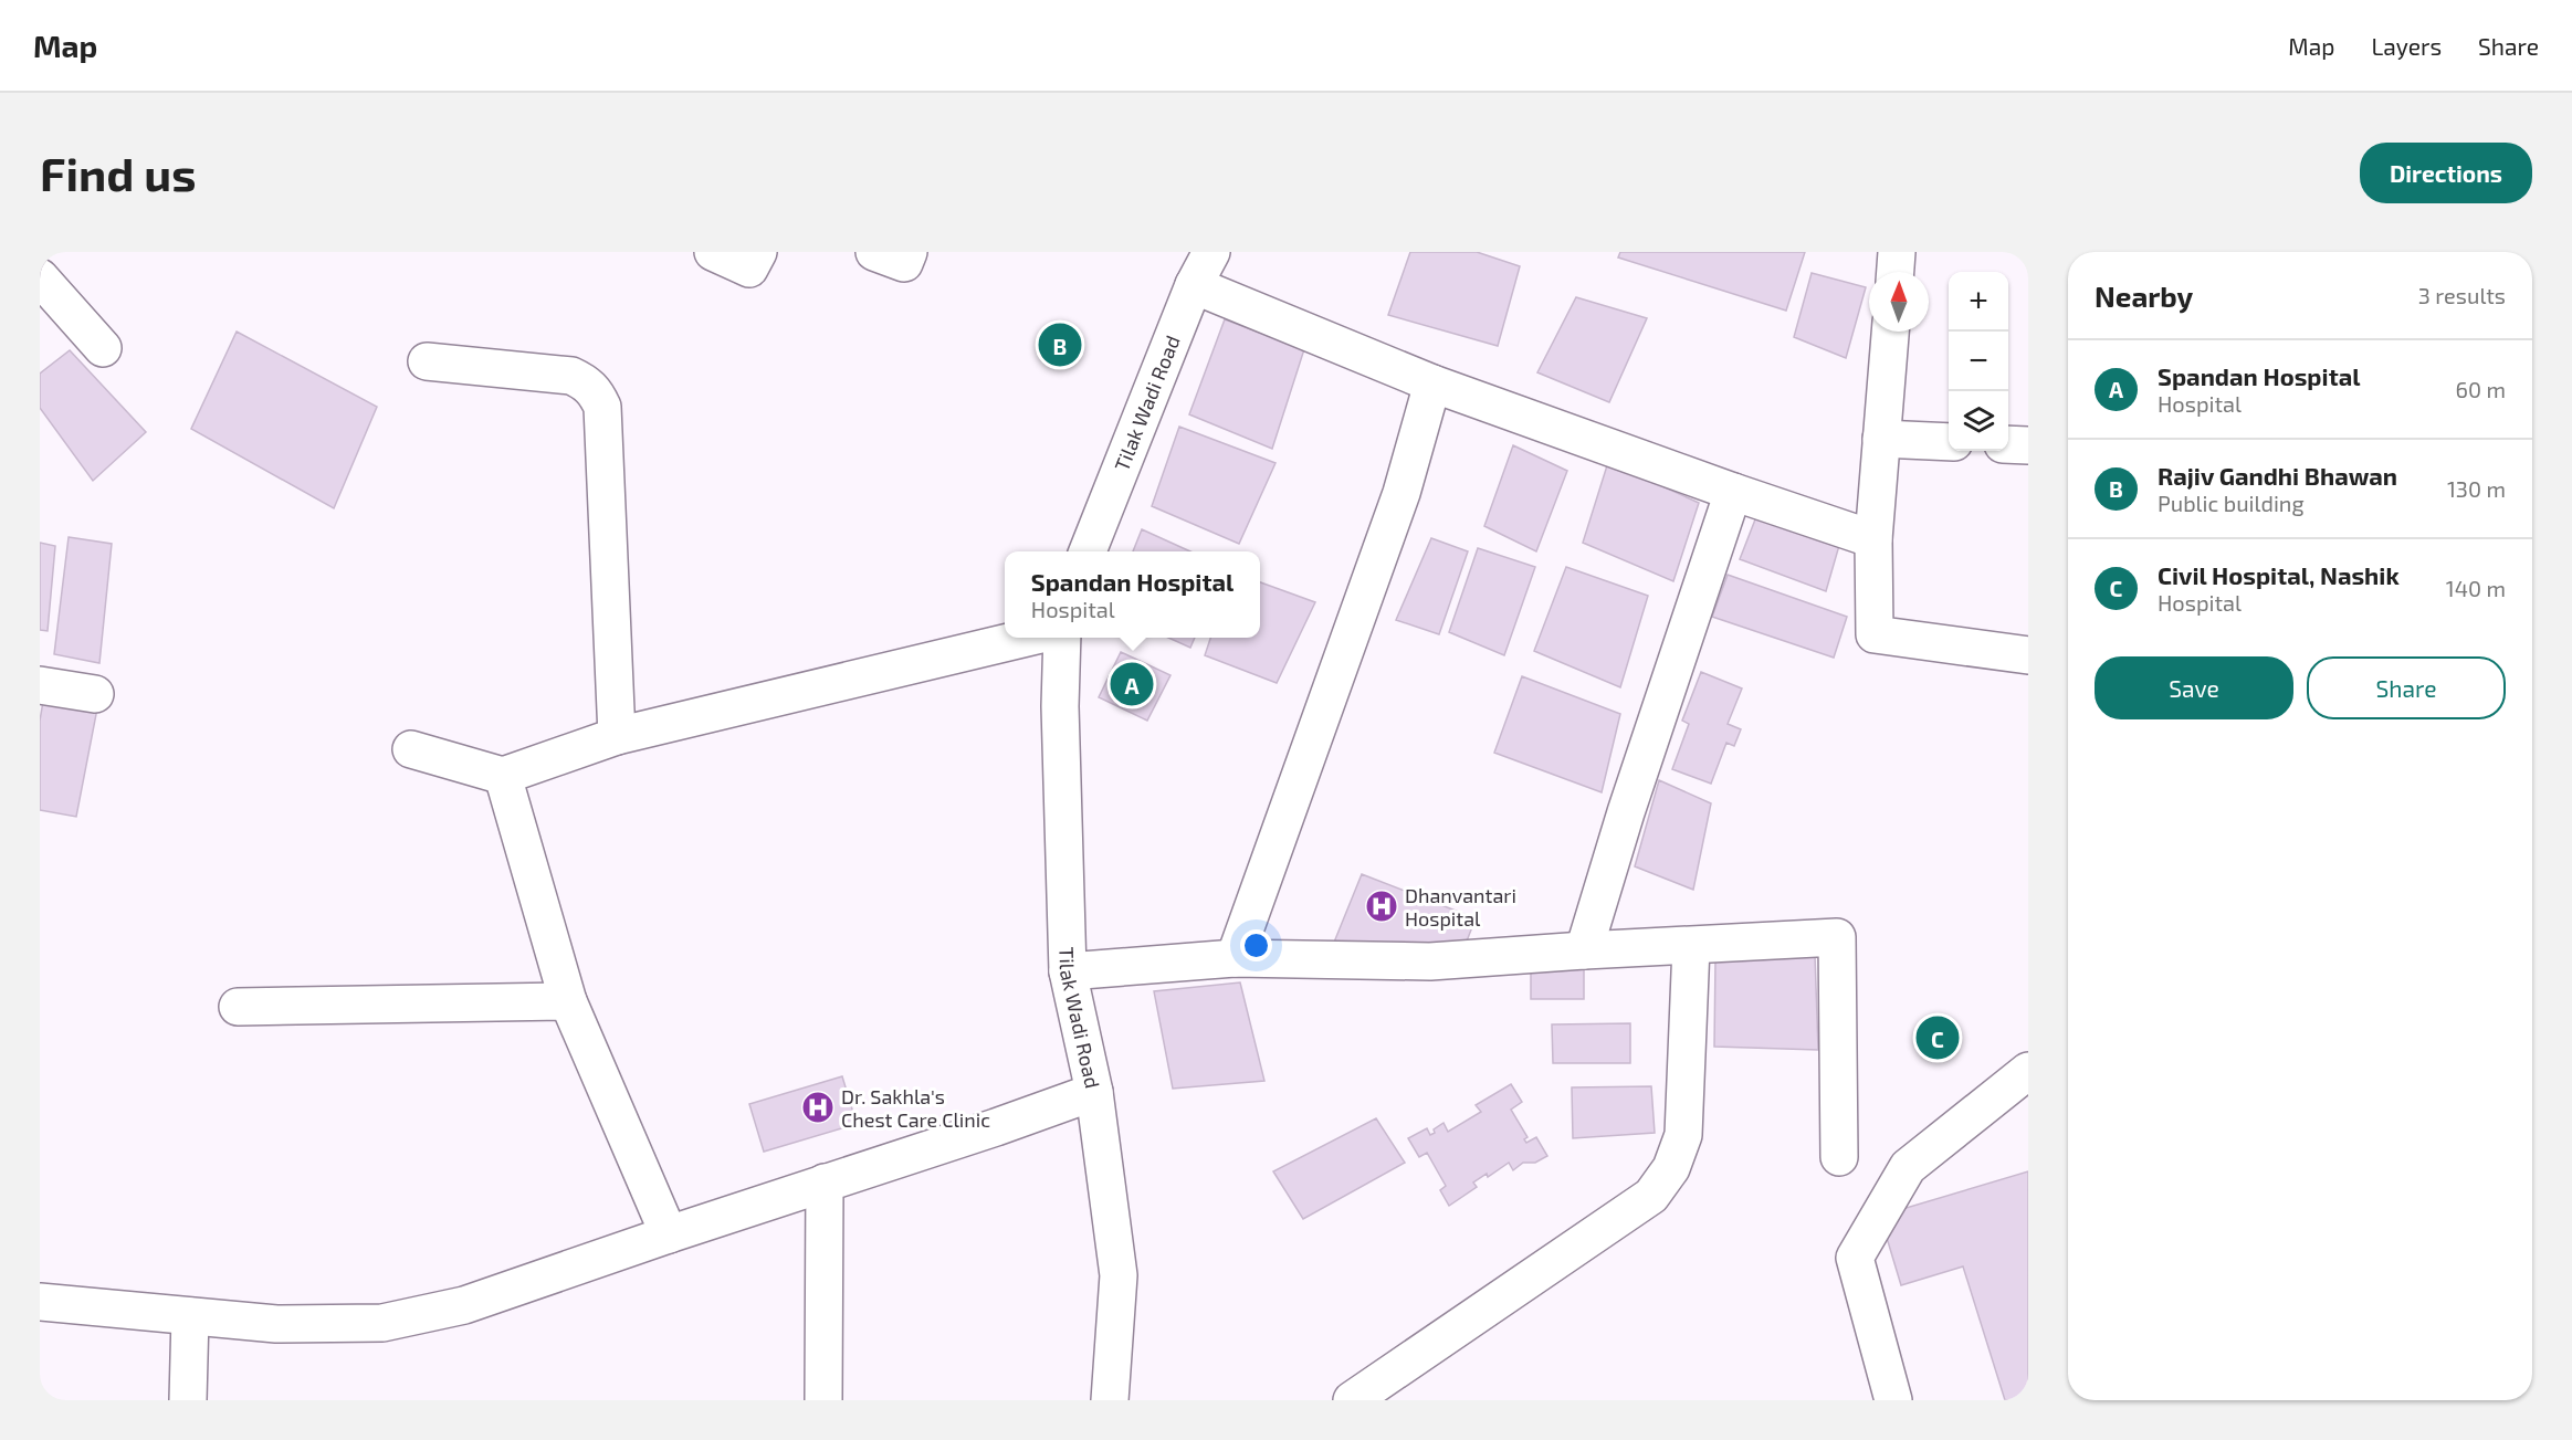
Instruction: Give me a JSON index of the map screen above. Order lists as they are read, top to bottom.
{
  "streets": {
    "street": ["Tilak Wadi Road"]
  },
  "places": {
    "hospital": ["Dhanvantari Hospital", "Dr. Sakhla's Chest Care Clinic"]
  },
  "north": "top",
  "page": {
    "header": "Map",
    "nav": ["Map", "Layers", "Share"],
    "buttons": [
      "Directions",
      ["Save", "Share"]
    ],
    "title": "Find us",
    "heading": ["Nearby", "3 results"],
    "map_buttons": ["+", "−"],
    "pins": ["B", "A", "C"],
    "list": [
      {
        "mark": "A",
        "name": "Spandan Hospital",
        "note": "Hospital",
        "value": "60 m"
      },
      {
        "mark": "B",
        "name": "Rajiv Gandhi Bhawan",
        "note": "Public building",
        "value": "130 m"
      },
      {
        "mark": "C",
        "name": "Civil Hospital, Nashik",
        "note": "Hospital",
        "value": "140 m"
      }
    ],
    "popup": ["Spandan Hospital", "Hospital"]
  }
}
